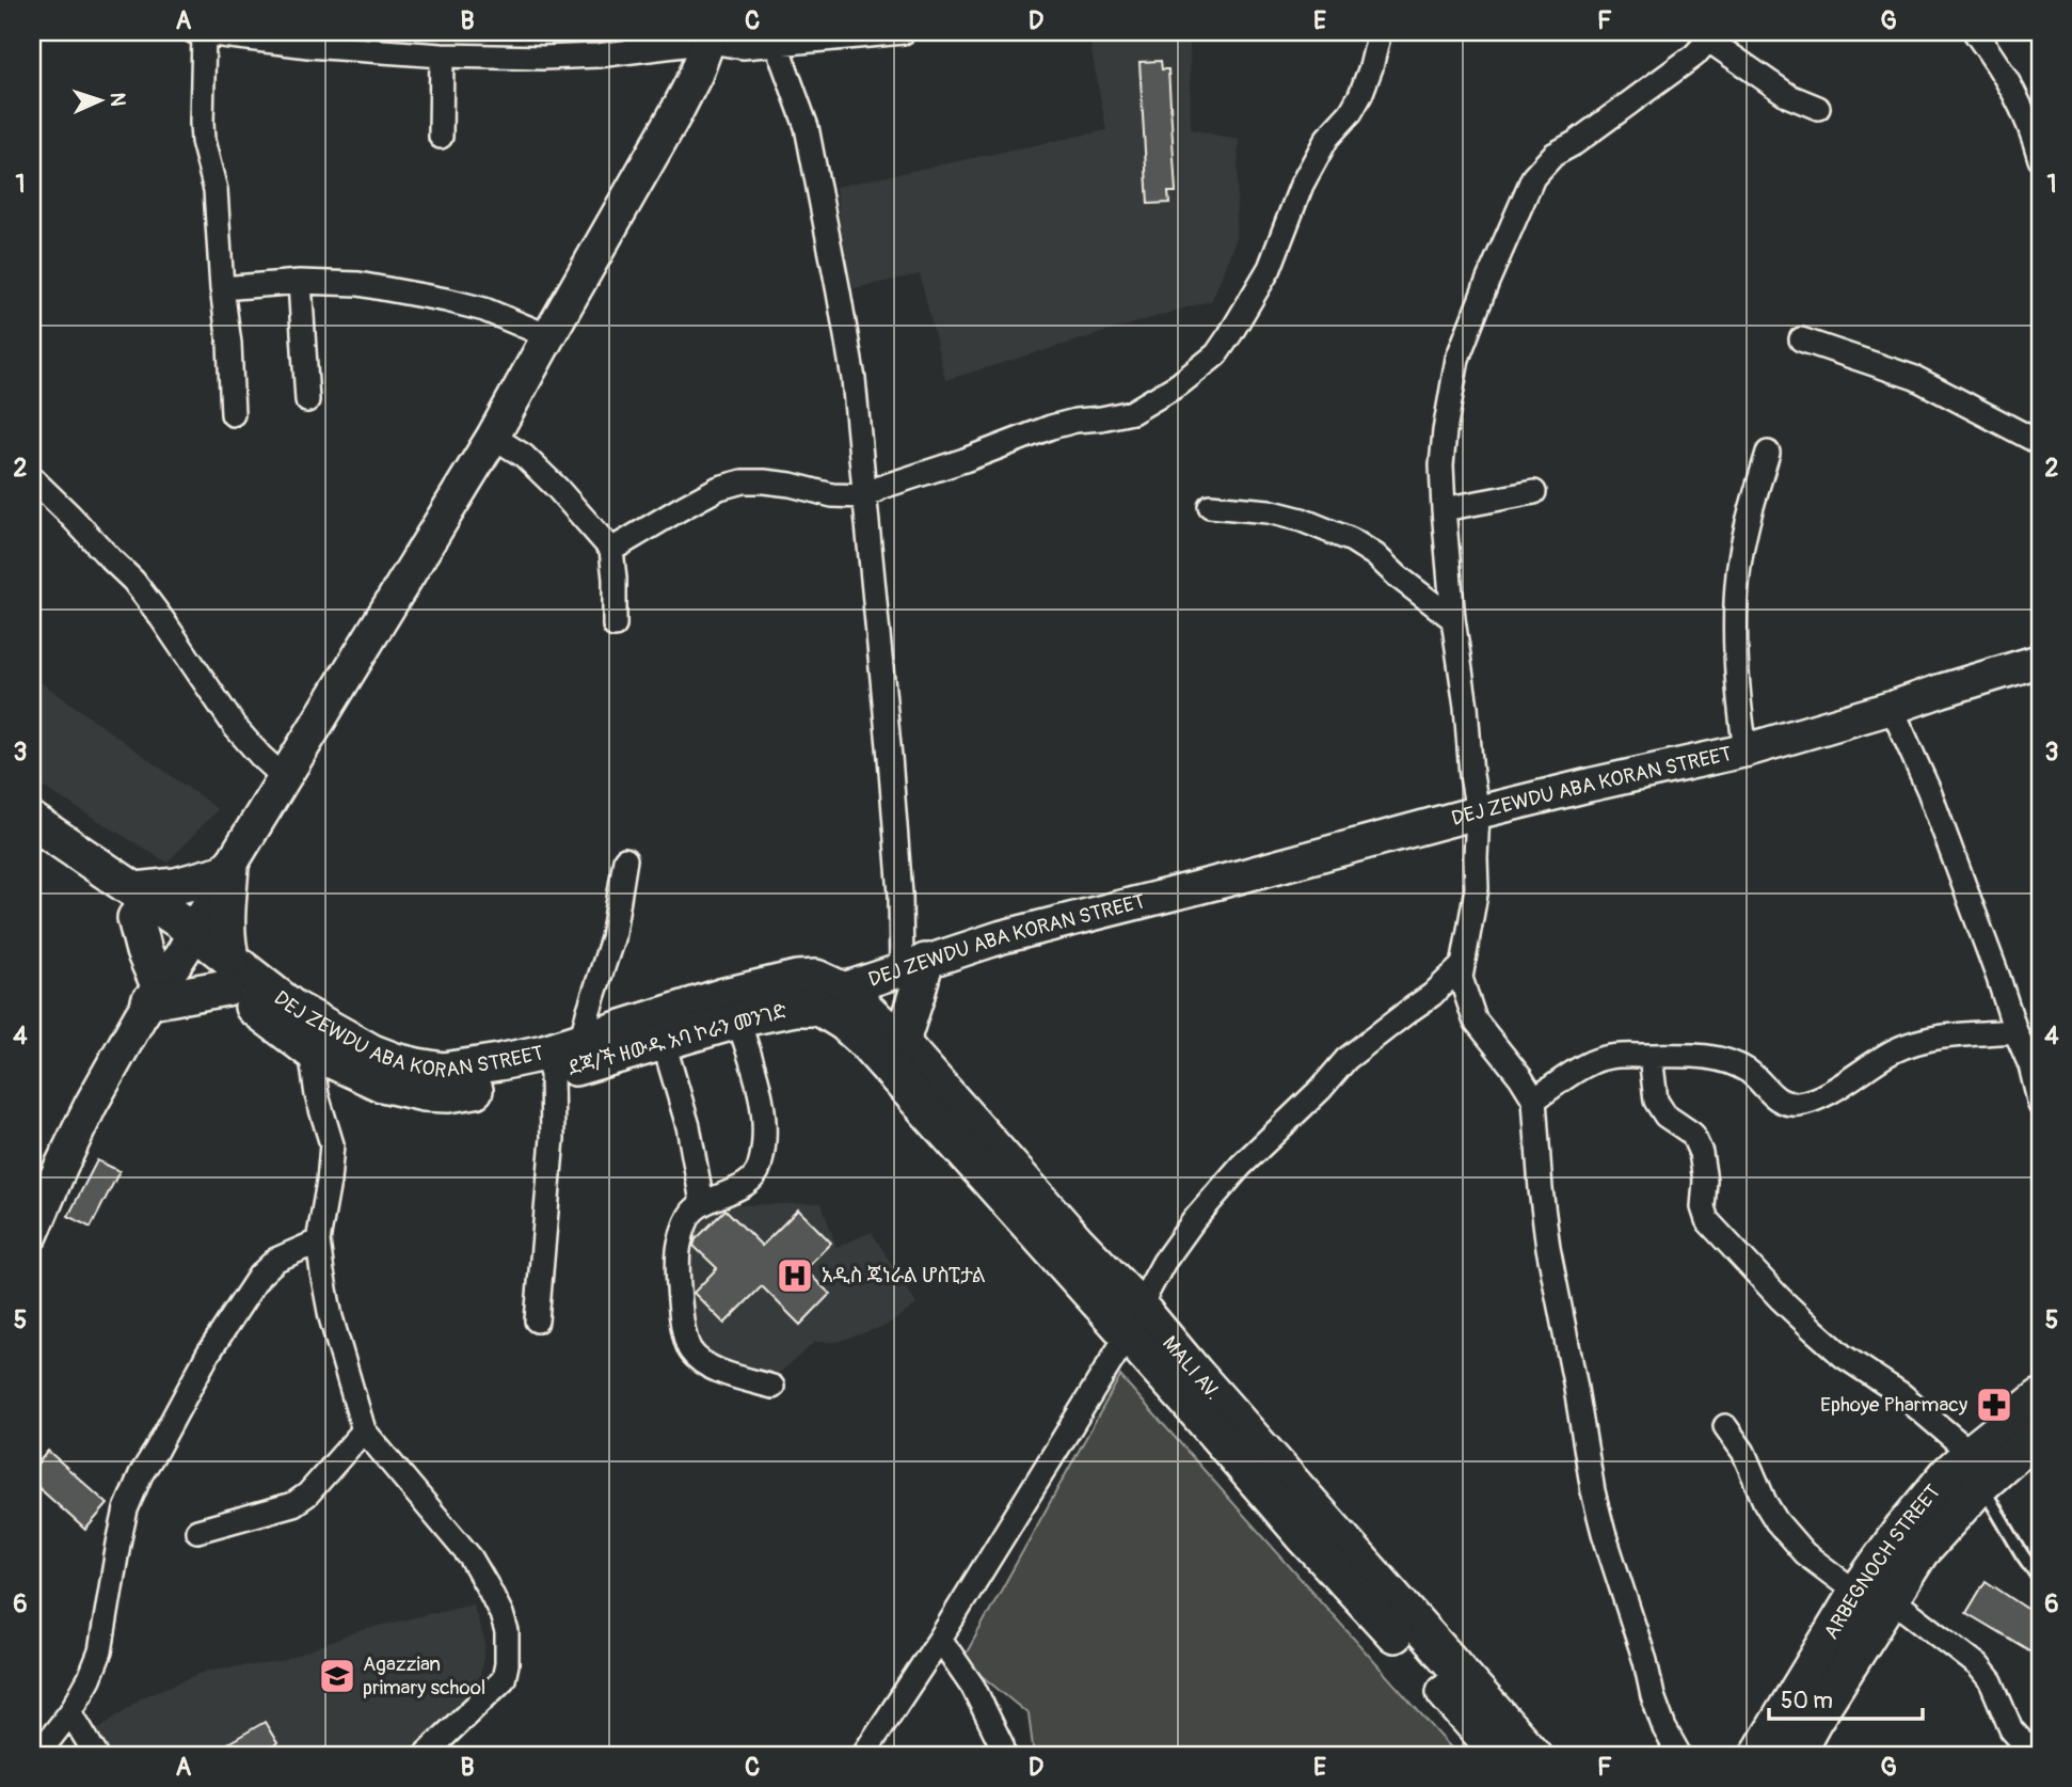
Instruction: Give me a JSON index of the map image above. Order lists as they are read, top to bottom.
{
  "streets": {
    "main road": [
      "DEJ ZEWDU ABA KORAN STREET",
      "ደጃ/ች ዘውዱ አባ ኮራን መንገድ",
      "MALI AV.",
      "ARBEGNOCH STREET"
    ]
  },
  "crossings": [
    ["DEJ ZEWDU ABA KORAN STREET", "ደጃ/ች ዘውዱ አባ ኮራን መንገድ"],
    ["DEJ ZEWDU ABA KORAN STREET", "MALI AV."],
    ["ደጃ/ች ዘውዱ አባ ኮራን መንገድ", "MALI AV."]
  ],
  "places": {
    "hospital": ["አዲስ ጄነራል ሆስፒታል"],
    "pharmacy": ["Ephoye Pharmacy"],
    "school or university": ["Agazzian primary school"]
  },
  "scale_bar": "50 m",
  "north": "right",
  "grid": {
    "columns": [
      "A",
      "B",
      "C",
      "D",
      "E",
      "F",
      "G"
    ],
    "rows": [
      "1",
      "2",
      "3",
      "4",
      "5",
      "6"
    ]
  }
}
